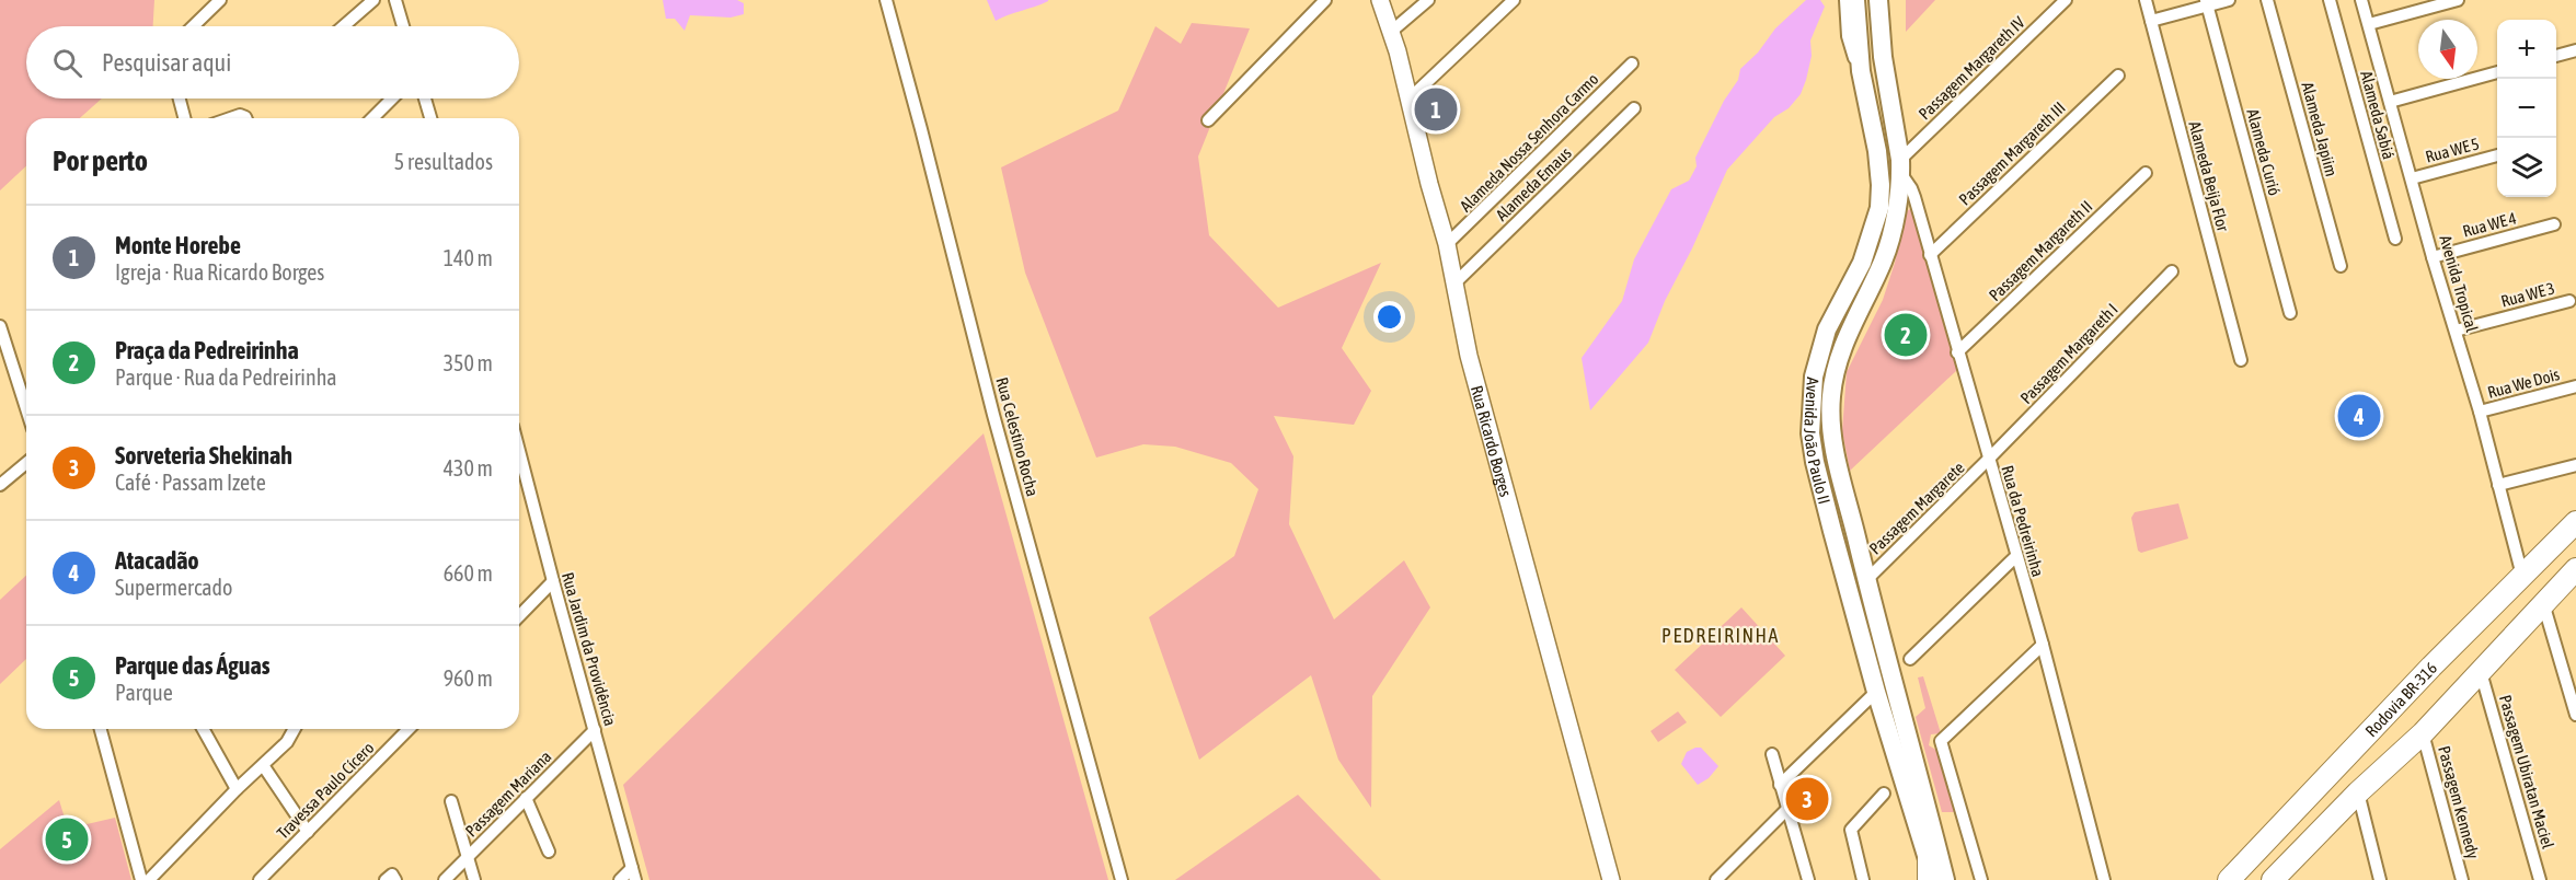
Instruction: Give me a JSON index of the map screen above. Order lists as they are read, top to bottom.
{
  "streets": {
    "highway": ["Rodovia BR-316"],
    "main road": ["Avenida João Paulo II"],
    "street": [
      "Passagem Margareth IV",
      "Alameda Sabiá",
      "Alameda Japiim",
      "Alameda Nossa Senhora Carmo",
      "Rua WE 5",
      "Alameda Curió",
      "Passagem Margareth III",
      "Alameda Beija Flor",
      "Alameda Emaus",
      "Rua WE 4",
      "Passagem Margareth II",
      "Avenida Tropical",
      "Rua WE 3",
      "Passagem Margareth I",
      "Rua We Dois",
      "Rua Celestino Rocha",
      "Rua Ricardo Borges",
      "Passagem Margarete",
      "Rua da Pedreirinha",
      "Rua Jardim da Providência",
      "Passagem Ubiratan Maciel",
      "Travessa Paulo Cícero",
      "Passagem Mariana",
      "Passagem Kennedy"
    ]
  },
  "crossings": [
    ["Passagem Margareth IV", "Avenida João Paulo II"],
    ["Passagem Margareth IV", "Rua da Pedreirinha"],
    ["Alameda Nossa Senhora Carmo", "Rua Ricardo Borges"],
    ["Rua WE 5", "Avenida Tropical"],
    ["Passagem Margareth III", "Rua da Pedreirinha"],
    ["Alameda Emaus", "Rua Ricardo Borges"],
    ["Rua WE 4", "Avenida Tropical"],
    ["Passagem Margareth II", "Rua da Pedreirinha"],
    ["Avenida Tropical", "Rua WE 3"],
    ["Avenida Tropical", "Rua We Dois"],
    ["Avenida Tropical", "Rodovia BR-316"],
    ["Passagem Margareth I", "Passagem Margarete"],
    ["Passagem Margareth I", "Rua da Pedreirinha"],
    ["Avenida João Paulo II", "Passagem Margarete"],
    ["Avenida João Paulo II", "Rua da Pedreirinha"],
    ["Passagem Margarete", "Rua da Pedreirinha"],
    ["Rua Jardim da Providência", "Passagem Mariana"]
  ],
  "districts": ["PEDREIRINHA"],
  "north": "bottom",
  "page": {
    "map_buttons": ["+", "−"],
    "search": "Pesquisar aqui",
    "pins": [
      "1",
      "2",
      "4",
      "3",
      "5"
    ],
    "heading": ["Por perto", "5 resultados"],
    "list": [
      {
        "mark": "1",
        "name": "Monte Horebe",
        "note": "Igreja · Rua Ricardo Borges",
        "value": "140 m"
      },
      {
        "mark": "2",
        "name": "Praça da Pedreirinha",
        "note": "Parque · Rua da Pedreirinha",
        "value": "350 m"
      },
      {
        "mark": "3",
        "name": "Sorveteria Shekinah",
        "note": "Café · Passam Izete",
        "value": "430 m"
      },
      {
        "mark": "4",
        "name": "Atacadão",
        "note": "Supermercado",
        "value": "660 m"
      },
      {
        "mark": "5",
        "name": "Parque das Águas",
        "note": "Parque",
        "value": "960 m"
      }
    ]
  }
}
